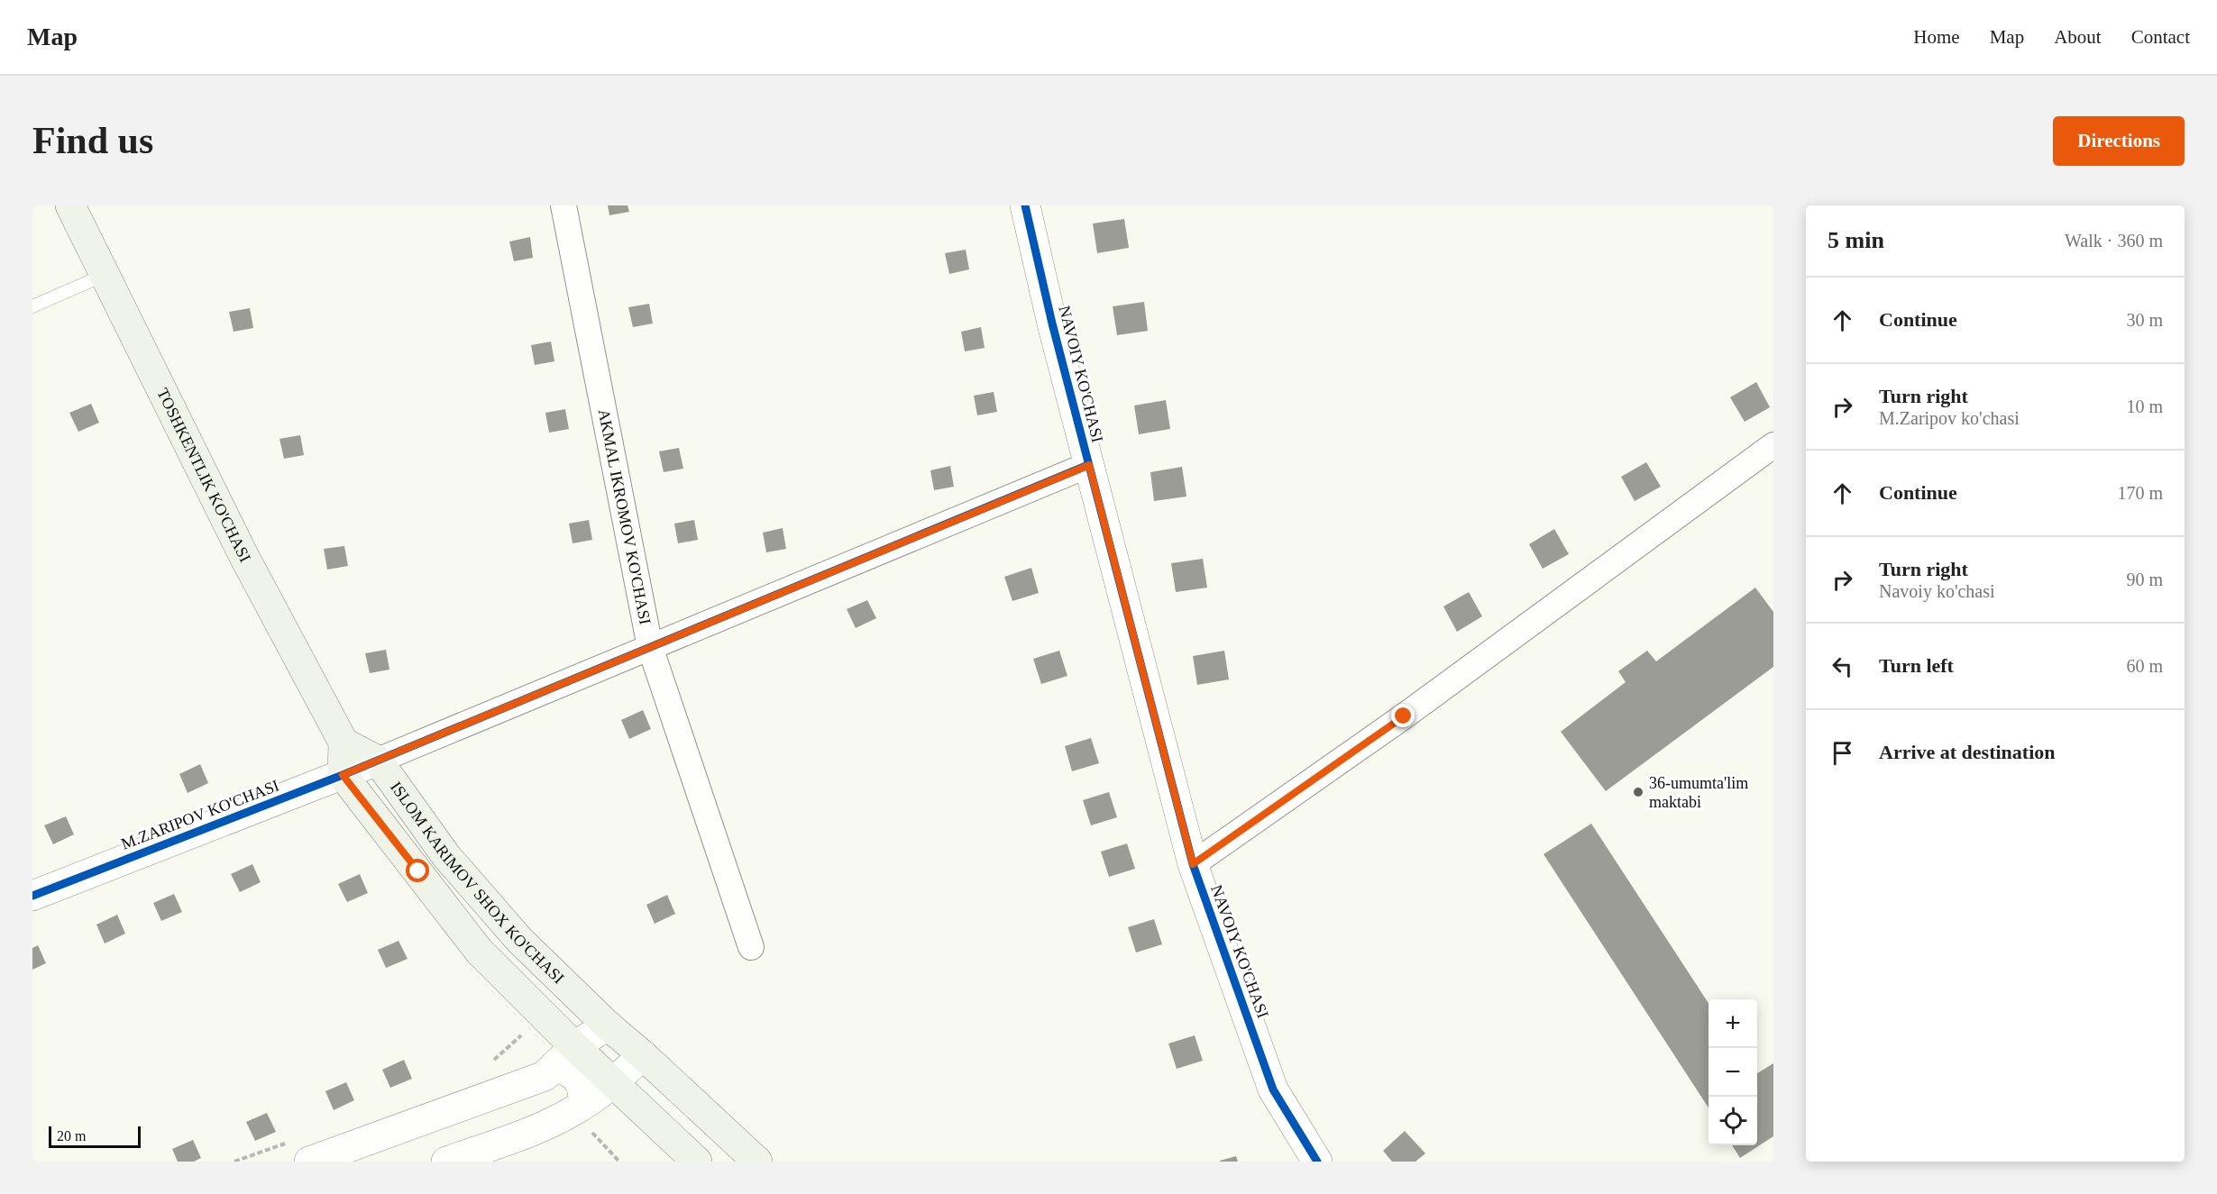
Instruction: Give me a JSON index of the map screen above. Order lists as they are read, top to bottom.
{
  "streets": {
    "main road": ["TOSHKENTLIK KO'CHASI", "ISLOM KARIMOV SHOX KO'CHASI"],
    "street": ["NAVOIY KO'CHASI", "AKMAL IKROMOV KO'CHASI", "M.ZARIPOV KO'CHASI"]
  },
  "crossings": [
    ["TOSHKENTLIK KO'CHASI", "ISLOM KARIMOV SHOX KO'CHASI"],
    ["M.ZARIPOV KO'CHASI", "ISLOM KARIMOV SHOX KO'CHASI"]
  ],
  "places": ["36-umumta'lim maktabi"],
  "scale_bar": "20 m",
  "page": {
    "header": "Map",
    "nav": [
      "Home",
      "Map",
      "About",
      "Contact"
    ],
    "buttons": "Directions",
    "title": "Find us",
    "heading": ["5 min", "Walk · 360 m"],
    "list": [
      ["Continue", "30 m"],
      ["Turn right", "M.Zaripov ko'chasi", "10 m"],
      ["Continue", "170 m"],
      ["Turn right", "Navoiy ko'chasi", "90 m"],
      ["Turn left", "60 m"],
      "Arrive at destination"
    ],
    "map_buttons": ["+", "−"],
    "scale": "20 m"
  }
}
